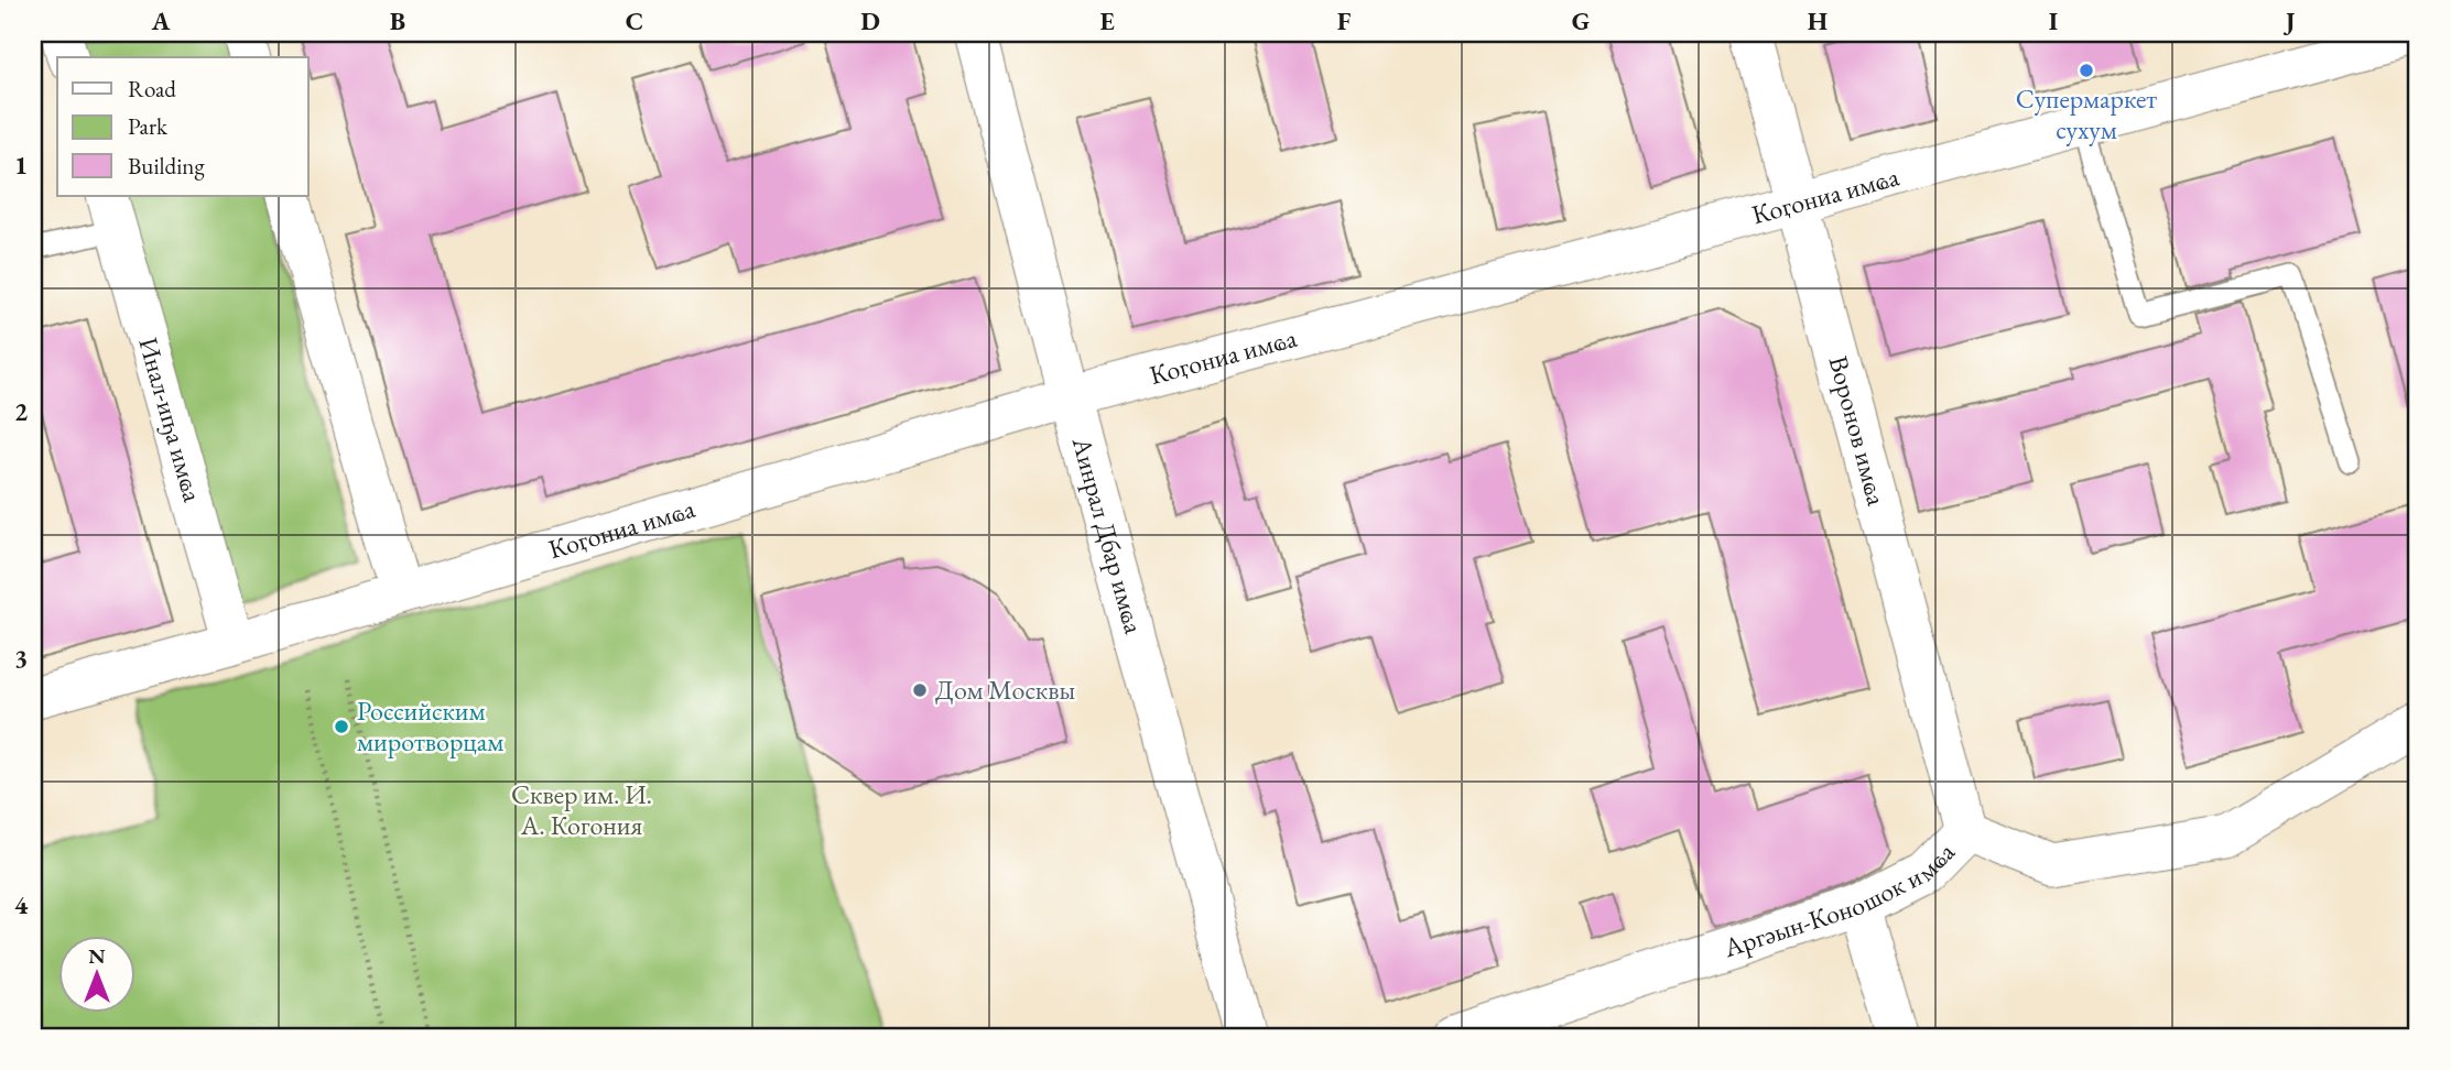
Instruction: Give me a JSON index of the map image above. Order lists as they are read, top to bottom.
{
  "streets": {
    "street": [
      "Коӷониа имҩа",
      "Инал-иҧа имҩа",
      "Воронов имҩа",
      "Аинрал Дбар имҩа",
      "Аргәын-Коношок имҩа"
    ]
  },
  "crossings": [
    ["Коӷониа имҩа", "Инал-иҧа имҩа"],
    ["Коӷониа имҩа", "Воронов имҩа"],
    ["Коӷониа имҩа", "Аинрал Дбар имҩа"],
    ["Воронов имҩа", "Аргәын-Коношок имҩа"]
  ],
  "parks": ["Сквер им. И. А. Когония"],
  "places": ["Супермаркет сухум", "Дом Москвы", "Российским миротворцам"],
  "legend": ["Road", "Park", "Building"],
  "north": "top",
  "grid": {
    "columns": [
      "A",
      "B",
      "C",
      "D",
      "E",
      "F",
      "G",
      "H",
      "I",
      "J"
    ],
    "rows": [
      "1",
      "2",
      "3",
      "4"
    ]
  }
}
